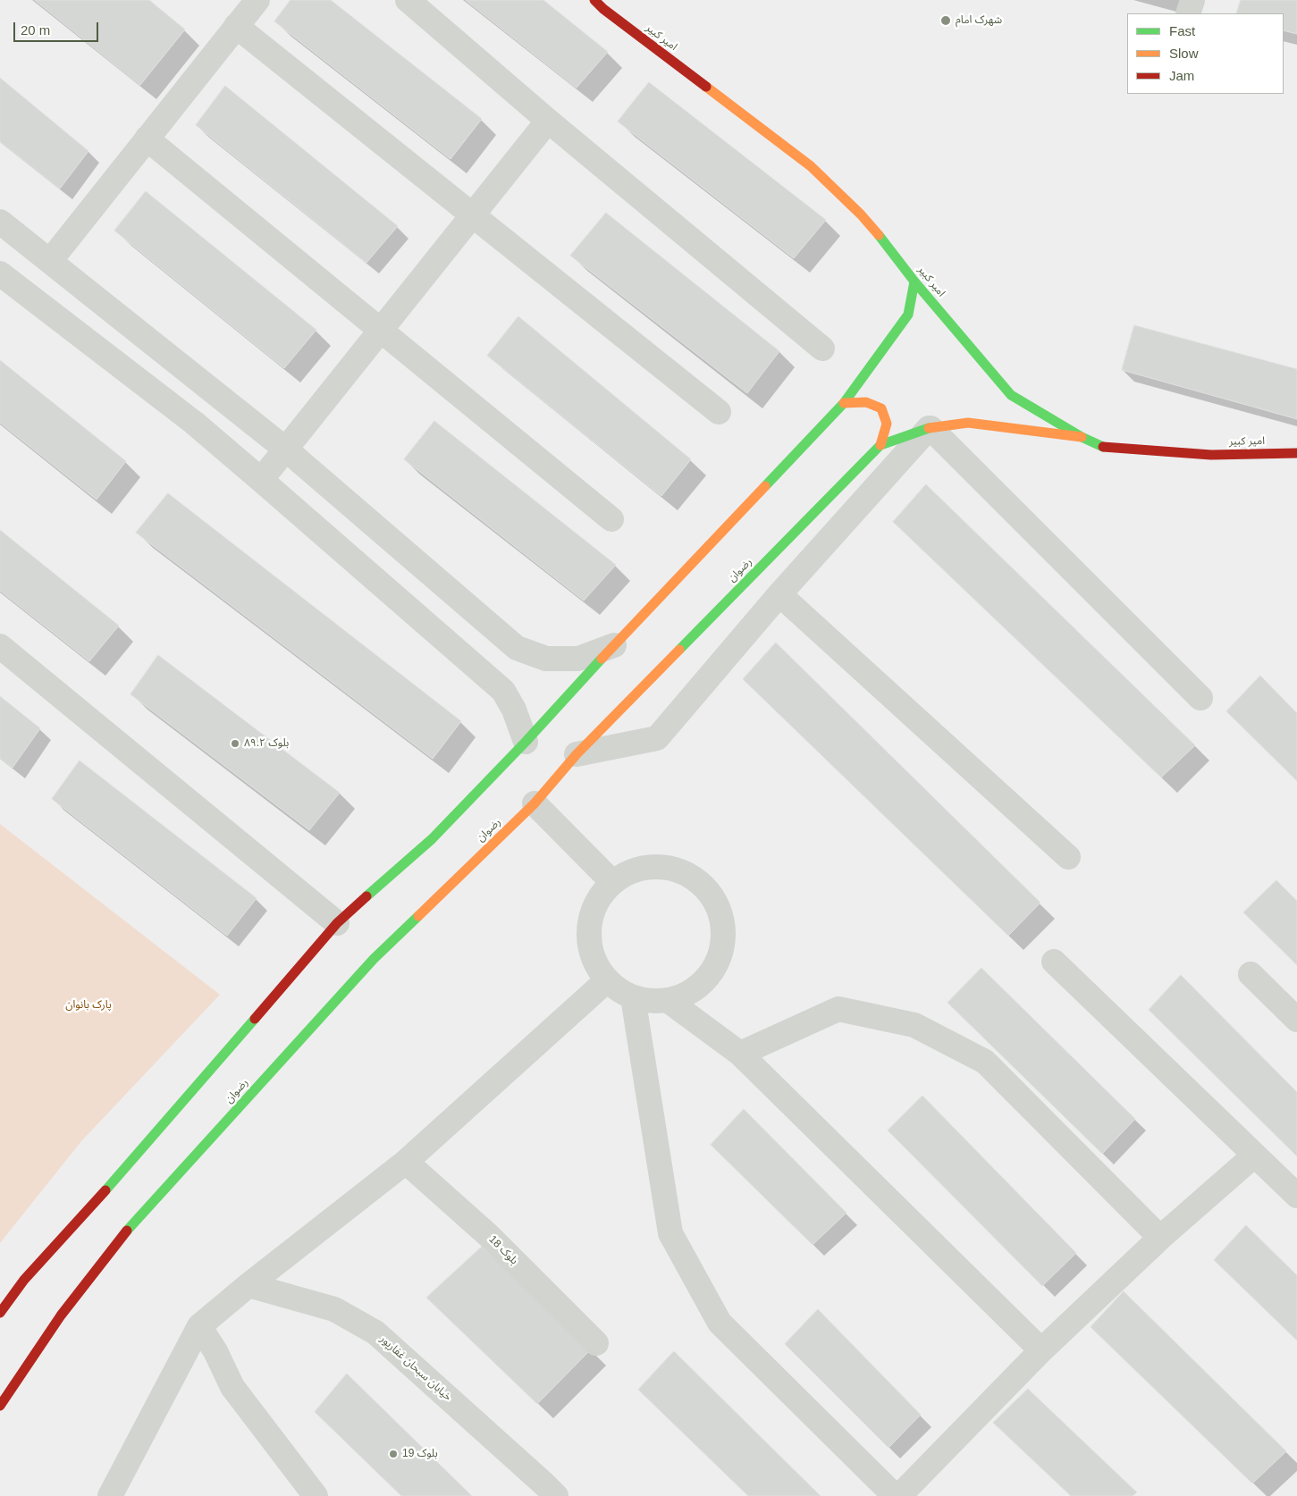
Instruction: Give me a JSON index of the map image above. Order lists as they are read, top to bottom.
{
  "streets": {
    "main road": ["امیر کبیر", "رضوان"],
    "street": ["بلوک 18", "خیابان سبحان غفارپور"]
  },
  "crossings": [
    ["امیر کبیر", "رضوان"]
  ],
  "parks": ["پارک بانوان"],
  "places": ["شهرک امام", "بلوک ۸۹.۲", "بلوک 19"],
  "legend": ["Fast", "Slow", "Jam"],
  "scale_bar": "20 m"
}
